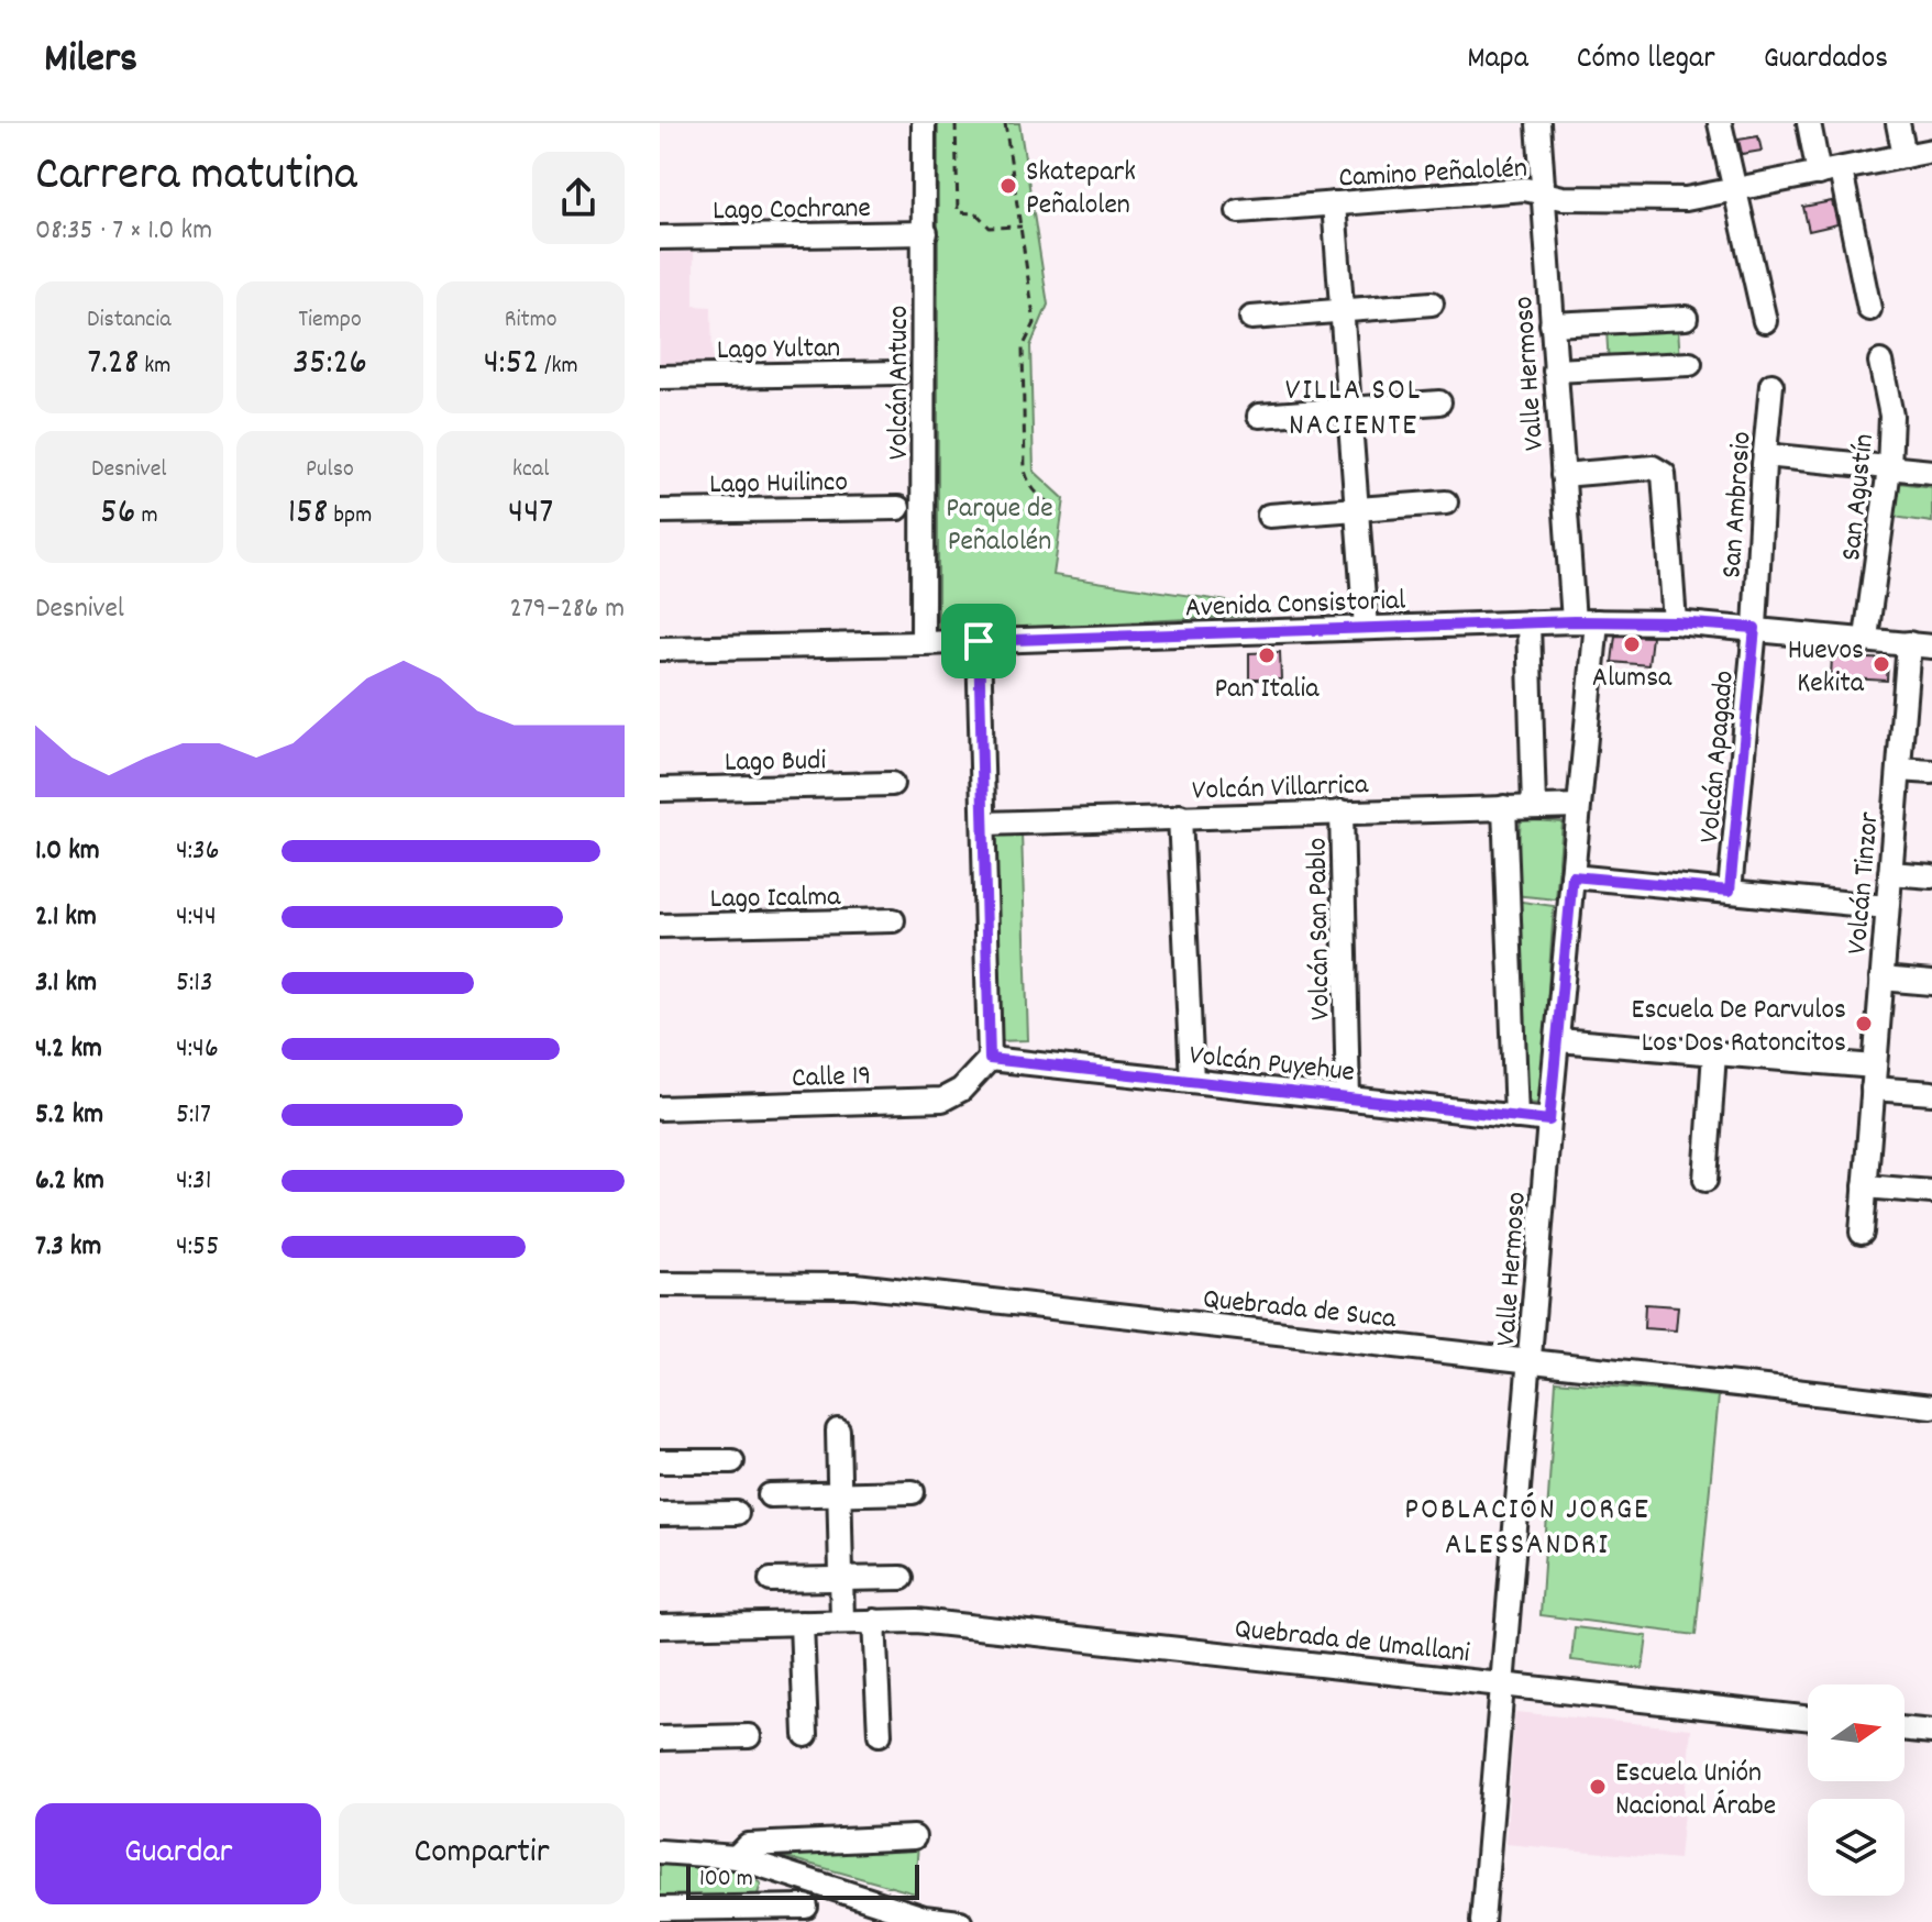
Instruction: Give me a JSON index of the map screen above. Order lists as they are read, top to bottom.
{
  "streets": {
    "street": [
      "Camino Peñalolén",
      "Lago Cochrane",
      "Lago Yultan",
      "Valle Hermoso",
      "Volcán Antuco",
      "Lago Huilinco",
      "San Agustín",
      "San Ambrosio",
      "Avenida Consistorial",
      "Volcán Apagado",
      "Lago Budi",
      "Volcán Villarrica",
      "Volcán Tinzor",
      "Lago Icalma",
      "Volcán San Pablo",
      "Volcán Puyehue",
      "Calle 19",
      "Quebrada de Suca",
      "Quebrada de Umallani"
    ]
  },
  "crossings": [
    ["Camino Peñalolén", "Valle Hermoso"],
    ["Lago Cochrane", "Volcán Antuco"],
    ["Valle Hermoso", "Avenida Consistorial"],
    ["Valle Hermoso", "Volcán Villarrica"],
    ["Valle Hermoso", "Volcán Puyehue"],
    ["Valle Hermoso", "Quebrada de Suca"],
    ["Valle Hermoso", "Quebrada de Umallani"],
    ["Volcán Antuco", "Avenida Consistorial"],
    ["San Agustín", "Avenida Consistorial"],
    ["San Ambrosio", "Avenida Consistorial"],
    ["San Ambrosio", "Volcán Apagado"],
    ["Avenida Consistorial", "Volcán Apagado"],
    ["Avenida Consistorial", "Volcán Tinzor"],
    ["Volcán Villarrica", "Volcán San Pablo"],
    ["Volcán San Pablo", "Volcán Puyehue"],
    ["Volcán Puyehue", "Calle 19"]
  ],
  "districts": ["VILLA SOL NACIENTE", "POBLACIÓN JORGE ALESSANDRI"],
  "parks": ["Parque de Peñalolén"],
  "places": [
    "Skatepark Peñalolen",
    "Alumsa",
    "Pan Italia",
    "Huevos Kekita",
    "Escuela De Parvulos Los Dos Ratoncitos",
    "Escuela Unión Nacional Árabe"
  ],
  "scale_bar": "100 m",
  "north": "right",
  "page": {
    "header": "Milers",
    "nav": ["Mapa", "Cómo llegar", "Guardados"],
    "heading": ["Carrera matutina", "08:35 · 7 × 1.0 km"],
    "stats": [
      ["Distancia", "7.28 km"],
      ["Tiempo", "35:26"],
      ["Ritmo", "4:52 /km"],
      ["Desnivel", "56 m"],
      ["Pulso", "158 bpm"],
      ["kcal", "447"]
    ],
    "chart": ["Desnivel", "279–286 m"],
    "list": [
      {
        "name": "1.0 km",
        "note": "4:36"
      },
      {
        "name": "2.1 km",
        "note": "4:44"
      },
      {
        "name": "3.1 km",
        "note": "5:13"
      },
      {
        "name": "4.2 km",
        "note": "4:46"
      },
      {
        "name": "5.2 km",
        "note": "5:17"
      },
      {
        "name": "6.2 km",
        "note": "4:31"
      },
      {
        "name": "7.3 km",
        "note": "4:55"
      }
    ],
    "buttons": ["Guardar", "Compartir"],
    "scale": "100 m"
  }
}
